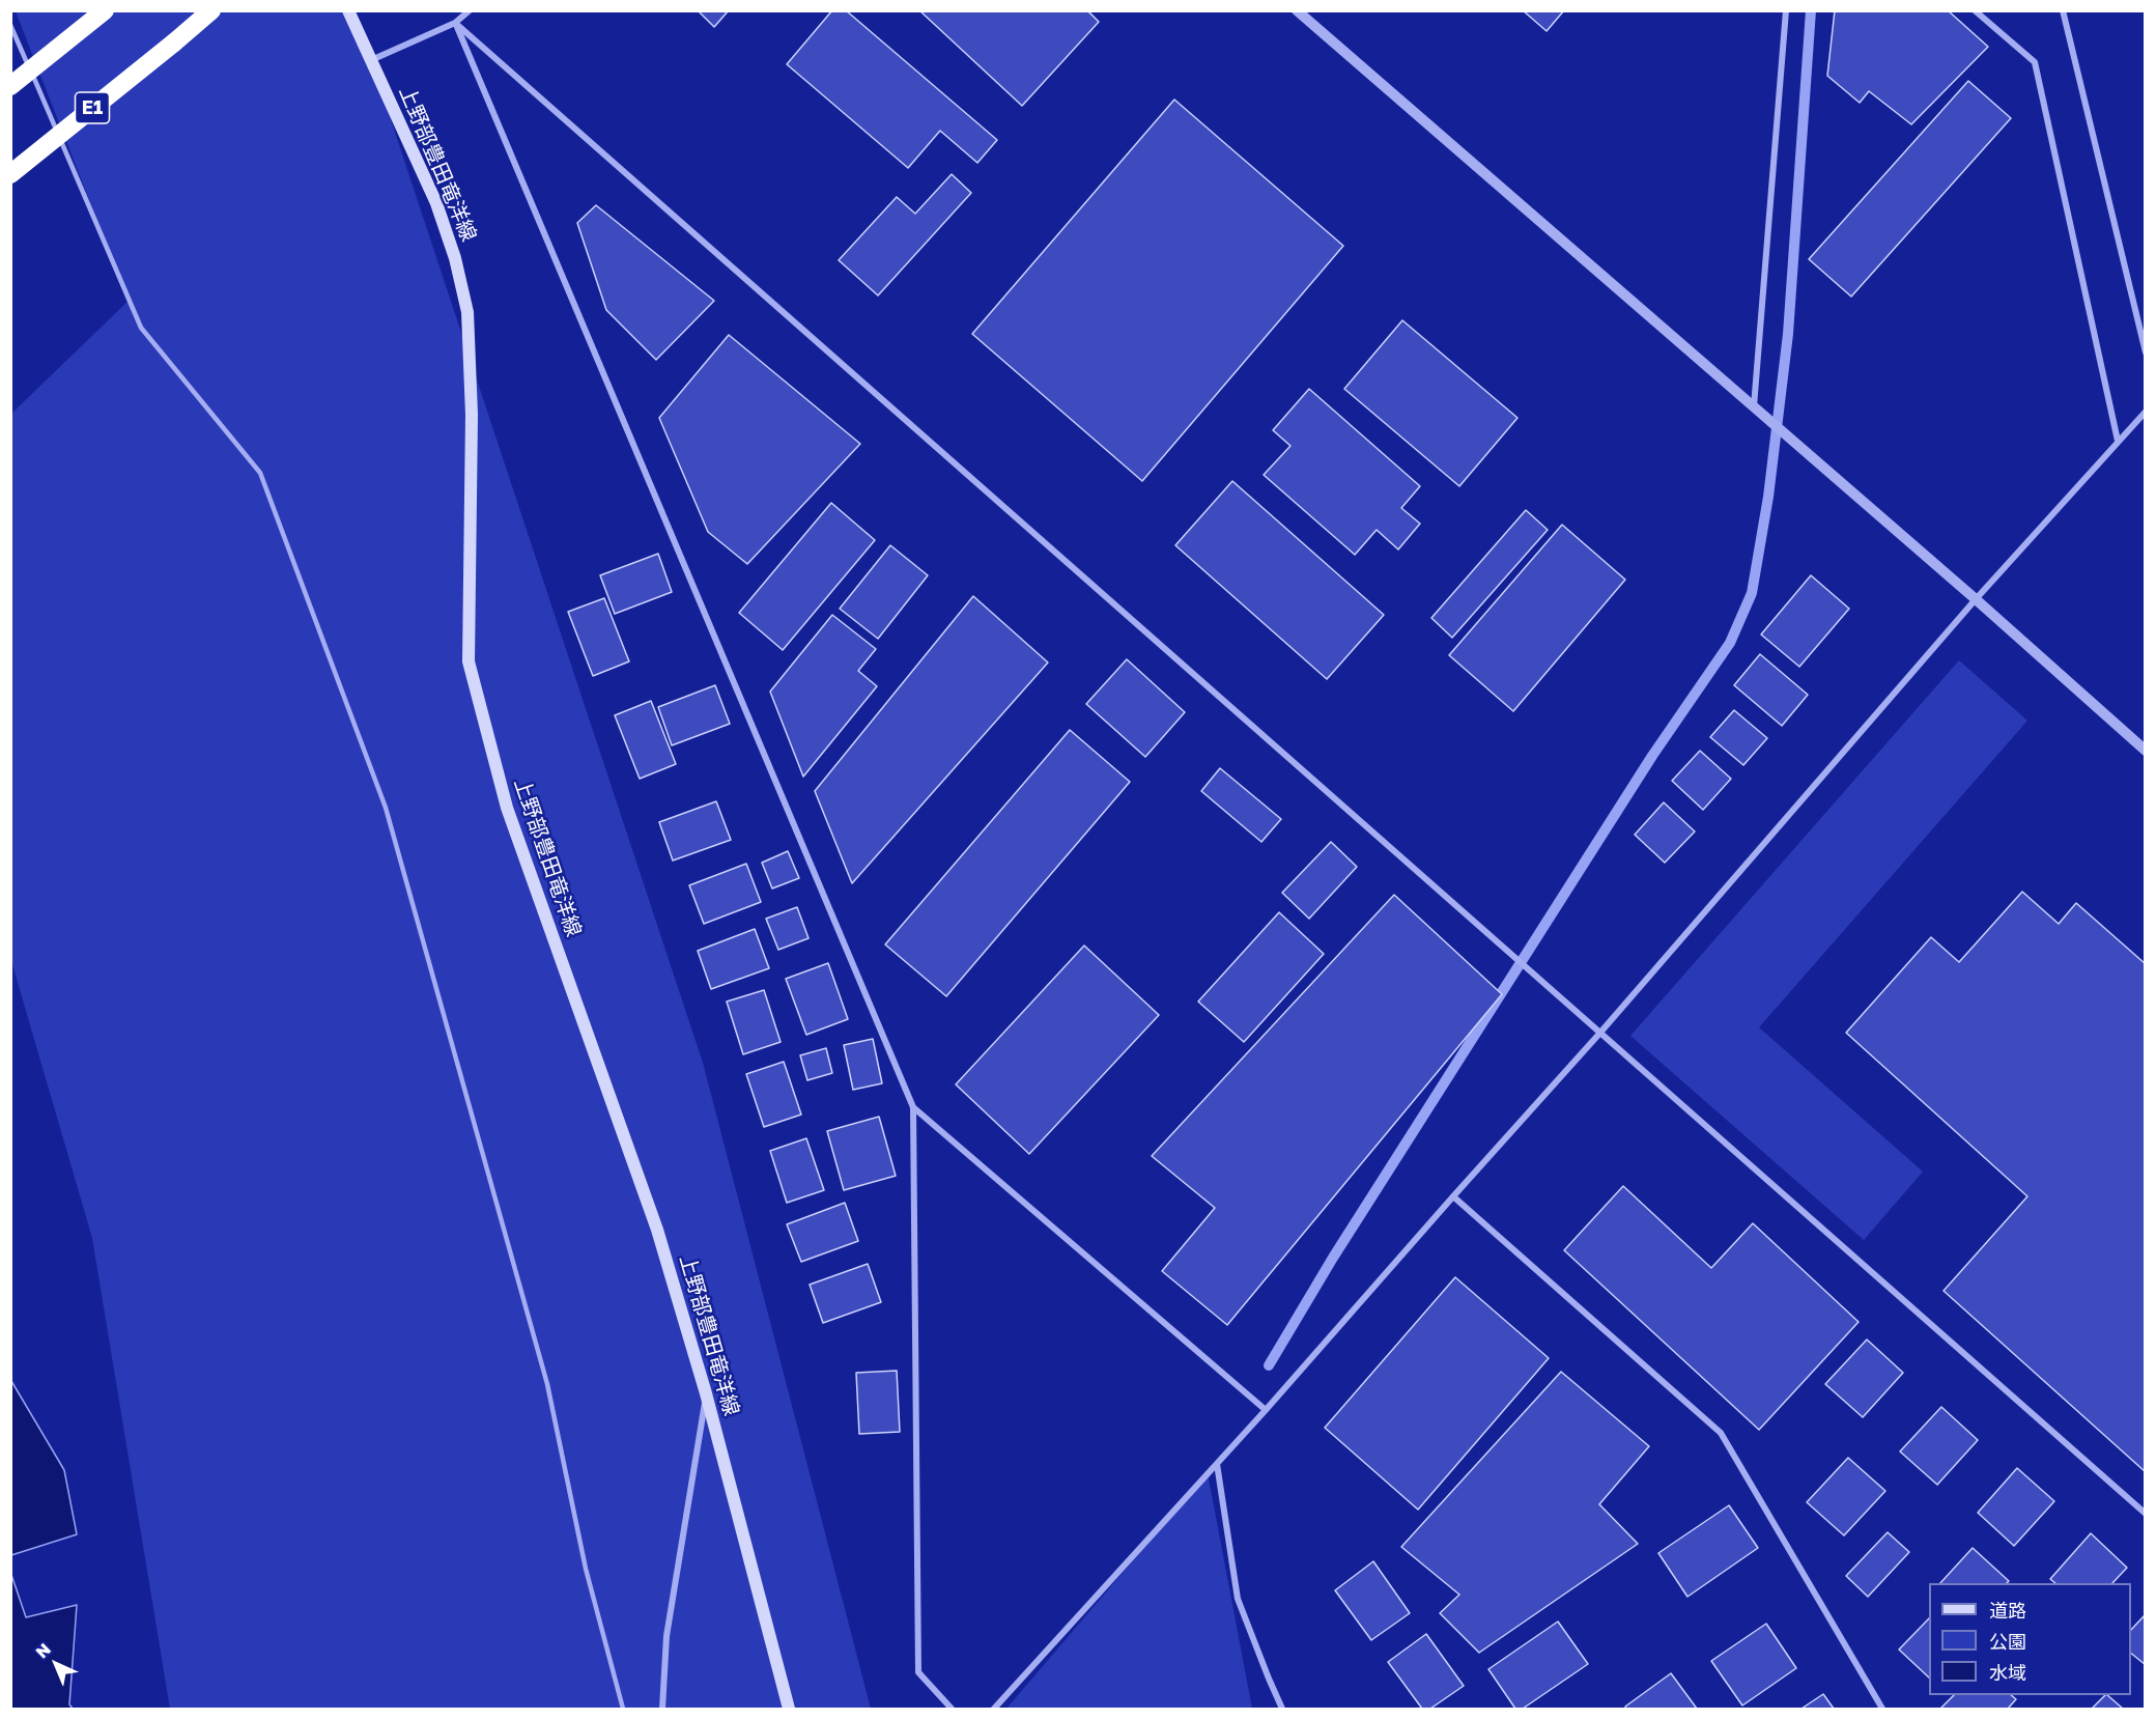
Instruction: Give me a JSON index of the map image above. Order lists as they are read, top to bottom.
{
  "streets": {
    "highway": ["E1"],
    "main road": ["上野部豊田竜洋線"]
  },
  "legend": ["道路", "公園", "水域"],
  "north": "top left"
}
